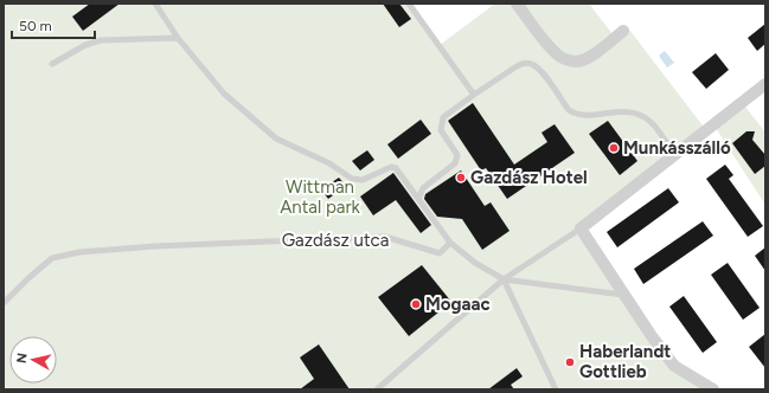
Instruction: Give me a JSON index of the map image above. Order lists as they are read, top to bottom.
{
  "streets": {
    "lane": ["Gazdász utca"]
  },
  "parks": ["Wittman Antal park"],
  "places": [
    "Munkásszálló",
    "Gazdász Hotel",
    "Mogaac",
    "Haberlandt Gottlieb"
  ],
  "scale_bar": "50 m",
  "north": "left"
}
